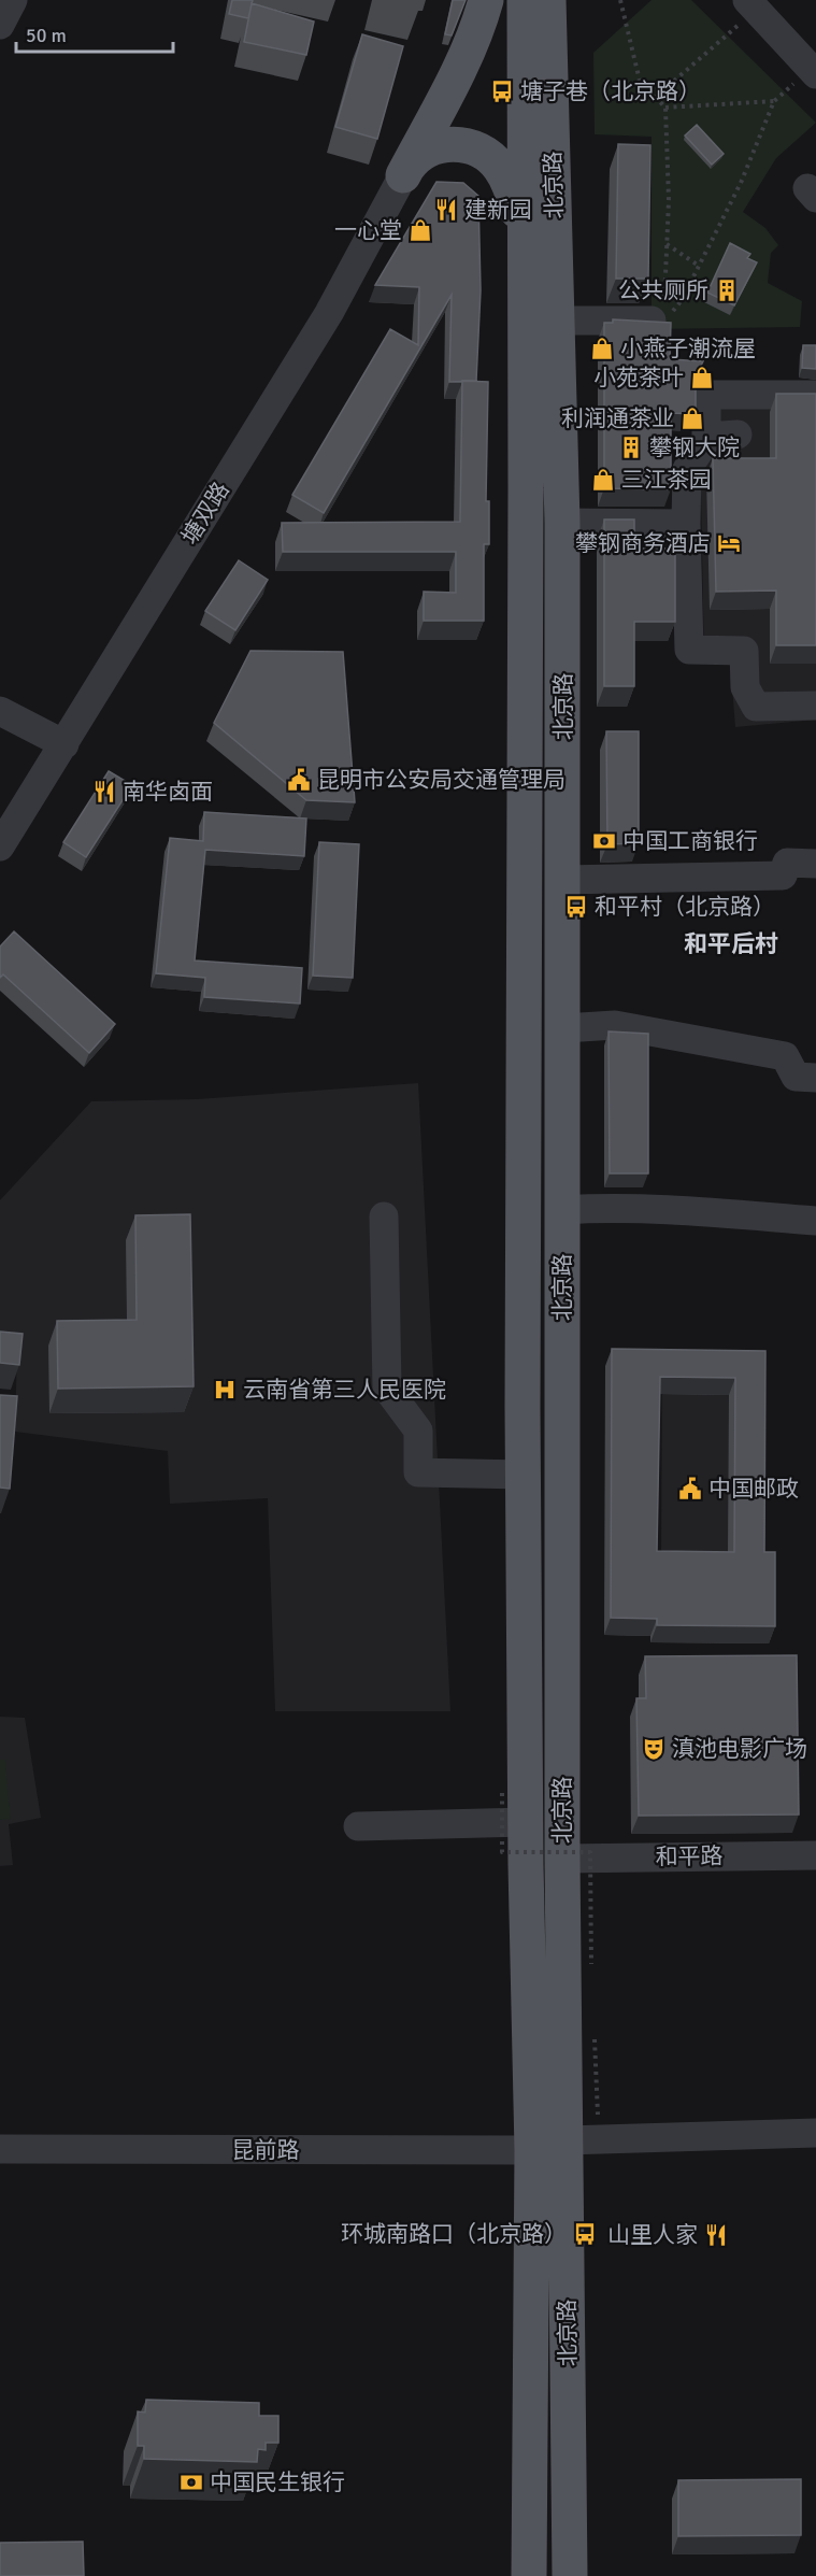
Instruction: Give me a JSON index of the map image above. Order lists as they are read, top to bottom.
{
  "streets": {
    "main road": ["北京路"],
    "street": ["塘双路", "和平路", "昆前路"]
  },
  "crossings": [
    ["北京路", "和平路"],
    ["北京路", "昆前路"]
  ],
  "districts": ["和平后村"],
  "places": {
    "bus stop": ["塘子巷（北京路）", "和平村（北京路）", "环城南路口（北京路）"],
    "restaurant": ["建新园", "南华卤面", "山里人家"],
    "shop": [
      "一心堂",
      "小燕子潮流屋",
      "小苑茶叶",
      "利润通茶业",
      "三江茶园"
    ],
    "building": ["公共厕所", "攀钢大院"],
    "hotel": ["攀钢商务酒店"],
    "public building": ["昆明市公安局交通管理局", "中国邮政"],
    "bank": ["中国工商银行", "中国民生银行"],
    "hospital": ["云南省第三人民医院"],
    "theatre": ["滇池电影广场"]
  },
  "scale_bar": "50 m"
}
